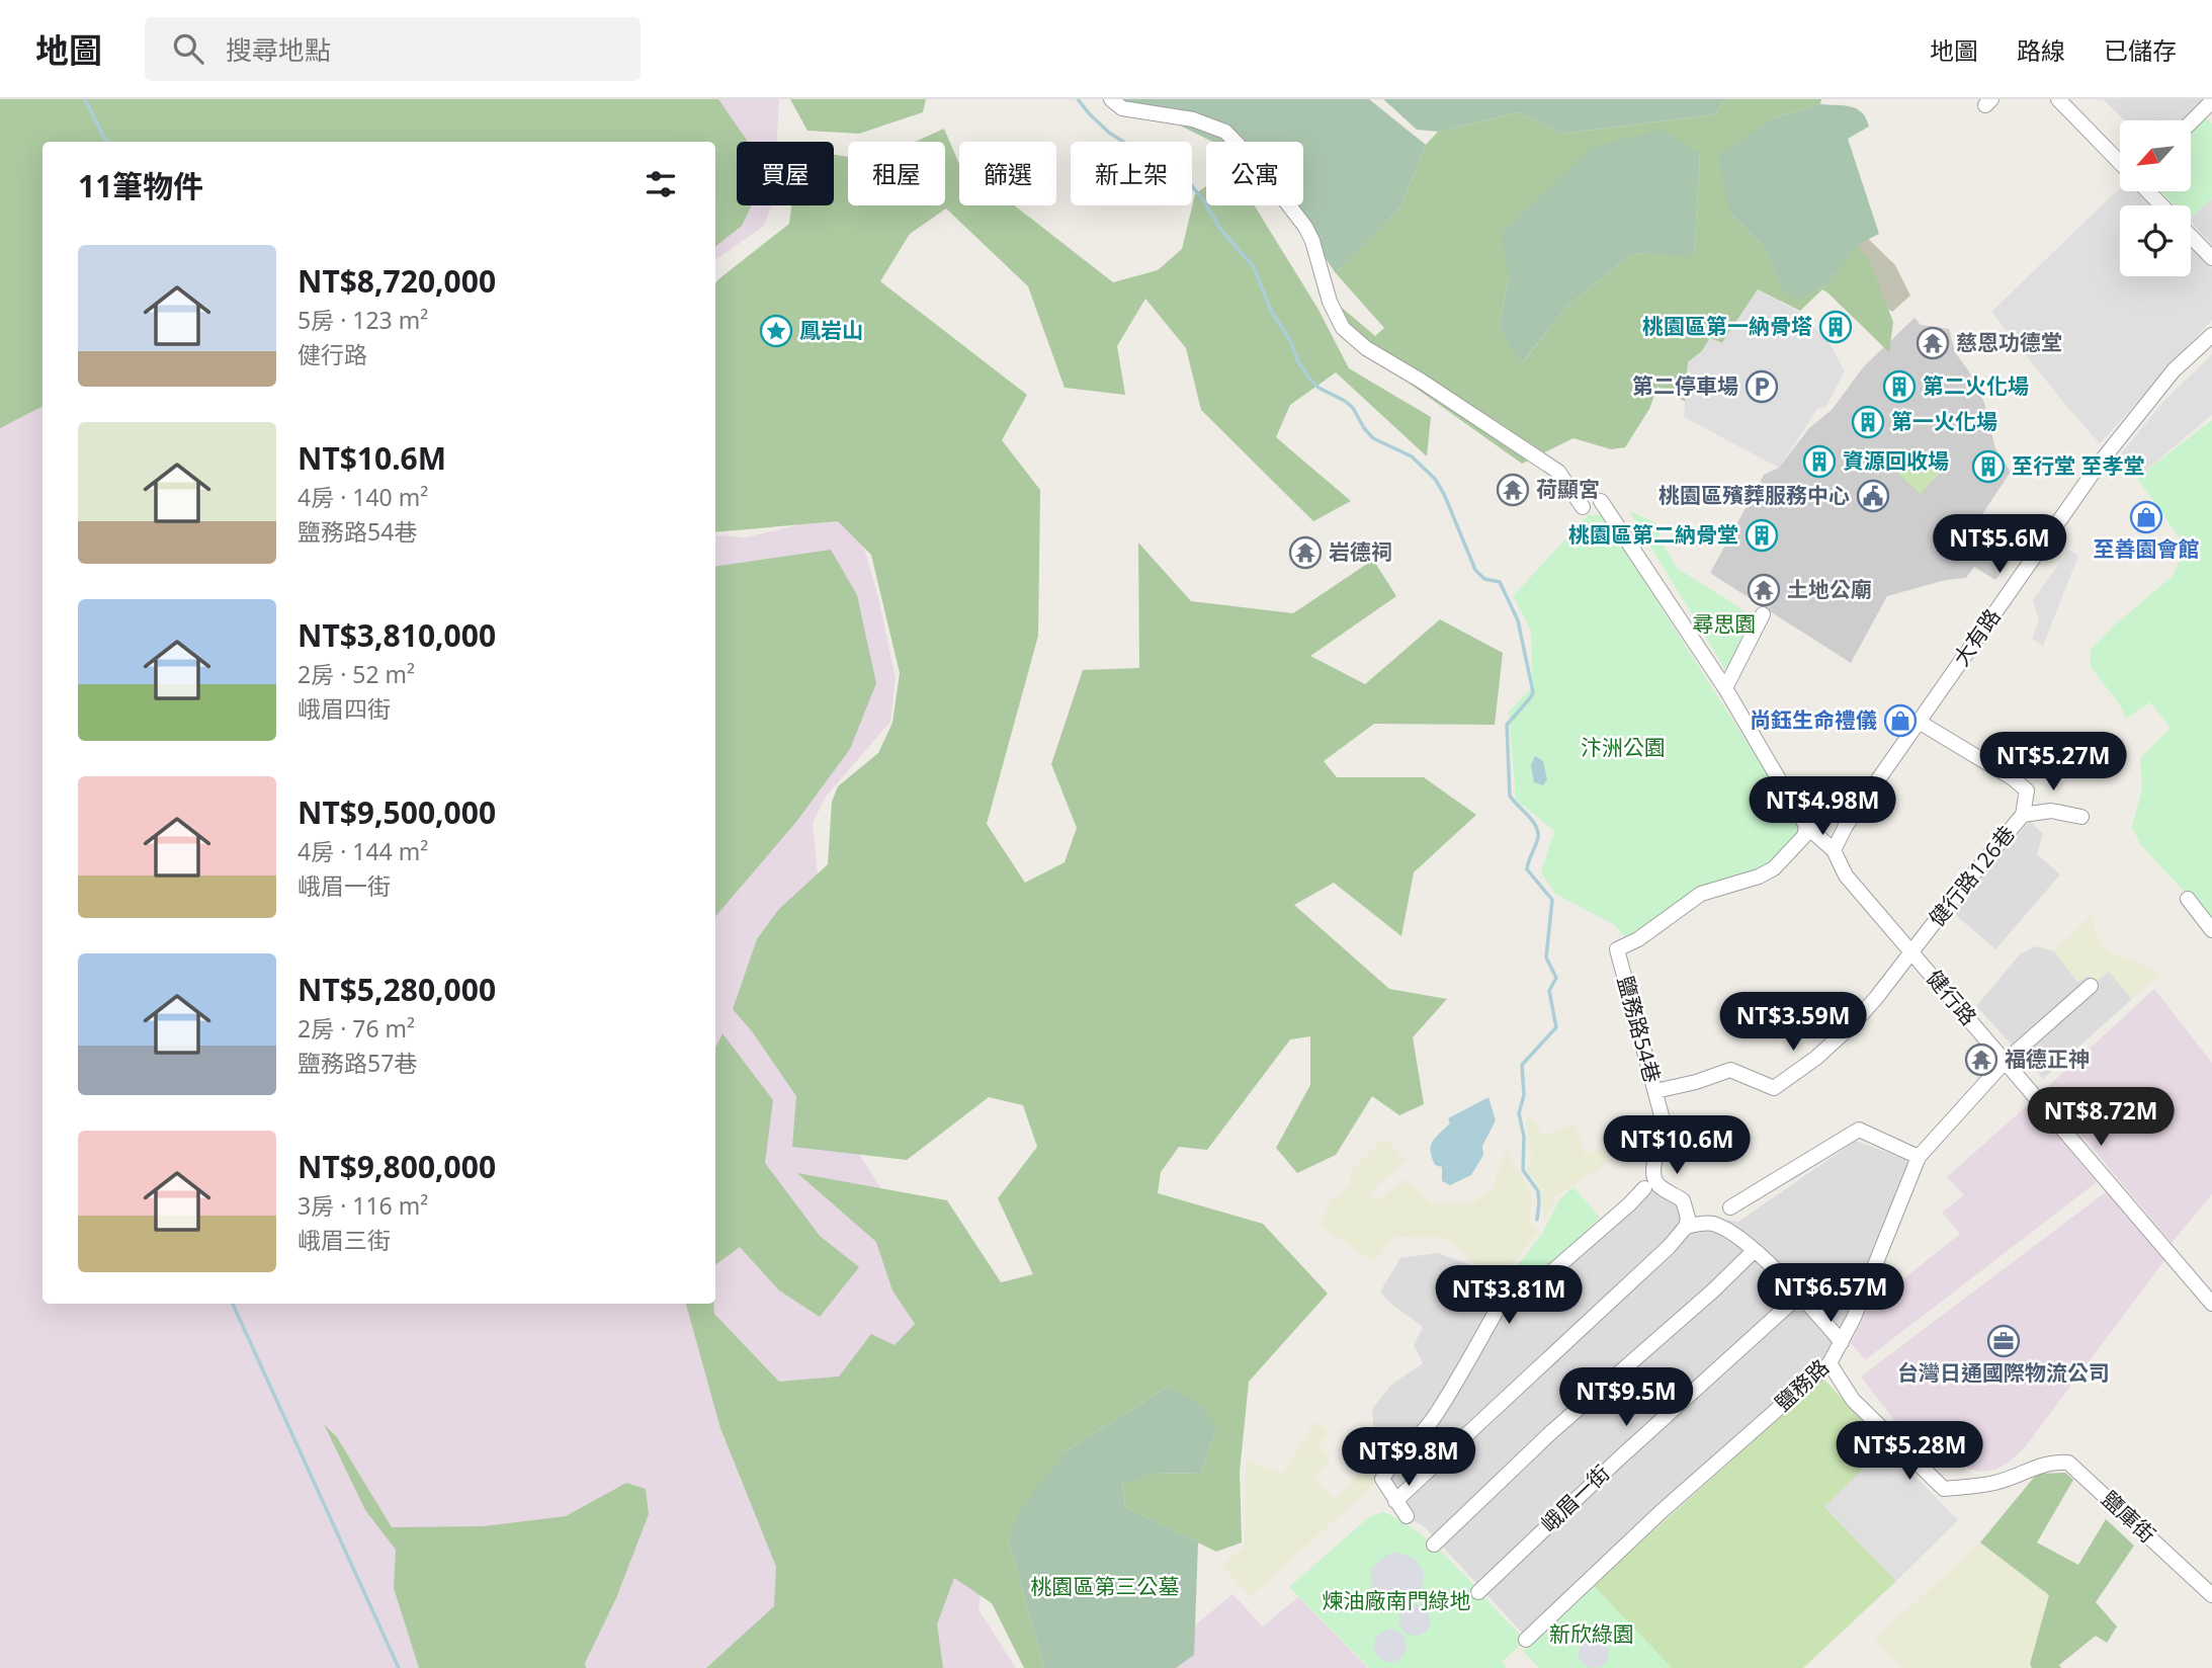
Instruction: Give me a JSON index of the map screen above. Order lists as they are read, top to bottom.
{
  "streets": {
    "street": [
      "大有路",
      "健行路126巷",
      "健行路",
      "鹽務路54巷",
      "鹽務路",
      "峨眉一街",
      "鹽庫街"
    ]
  },
  "crossings": [
    ["大有路", "健行路"],
    ["健行路126巷", "健行路"],
    ["健行路126巷", "鹽務路54巷"],
    ["健行路", "鹽務路"],
    ["鹽務路", "鹽庫街"]
  ],
  "parks": [
    "尋思園",
    "汴洲公園",
    "桃園區第三公墓",
    "煉油廠南門綠地",
    "新欣綠園"
  ],
  "places": {
    "building": [
      "桃園區第一納骨塔",
      "第二火化場",
      "第一火化場",
      "資源回收場",
      "至行堂 至孝堂",
      "桃園區第二納骨堂"
    ],
    "place": ["鳳岩山"],
    "temple": [
      "慈恩功德堂",
      "荷顯宮",
      "岩德祠",
      "土地公廟",
      "福德正神"
    ],
    "parking": ["第二停車場"],
    "public building": ["桃園區殯葬服務中心"],
    "shop": ["至善園會館", "尚鈺生命禮儀"],
    "office": ["台灣日通國際物流公司"]
  },
  "north": "bottom left",
  "page": {
    "header": "地圖",
    "search": "搜尋地點",
    "nav": ["地圖", "路線", "已儲存"],
    "chip": [
      "買屋",
      "租屋",
      "篩選",
      "新上架",
      "公寓"
    ],
    "heading": "11筆物件",
    "list": [
      {
        "name": "NT$8,720,000",
        "note": "5房 · 123 m² · 健行路"
      },
      {
        "name": "NT$10.6M",
        "note": "4房 · 140 m² · 鹽務路54巷"
      },
      {
        "name": "NT$3,810,000",
        "note": "2房 · 52 m² · 峨眉四街"
      },
      {
        "name": "NT$9,500,000",
        "note": "4房 · 144 m² · 峨眉一街"
      },
      {
        "name": "NT$5,280,000",
        "note": "2房 · 76 m² · 鹽務路57巷"
      },
      {
        "name": "NT$9,800,000",
        "note": "3房 · 116 m² · 峨眉三街"
      }
    ],
    "price": [
      "NT$5.6M",
      "NT$5.27M",
      "NT$4.98M",
      "NT$3.59M",
      "NT$8.72M",
      "NT$10.6M",
      "NT$6.57M",
      "NT$3.81M",
      "NT$9.5M",
      "NT$5.28M",
      "NT$9.8M"
    ]
  }
}
